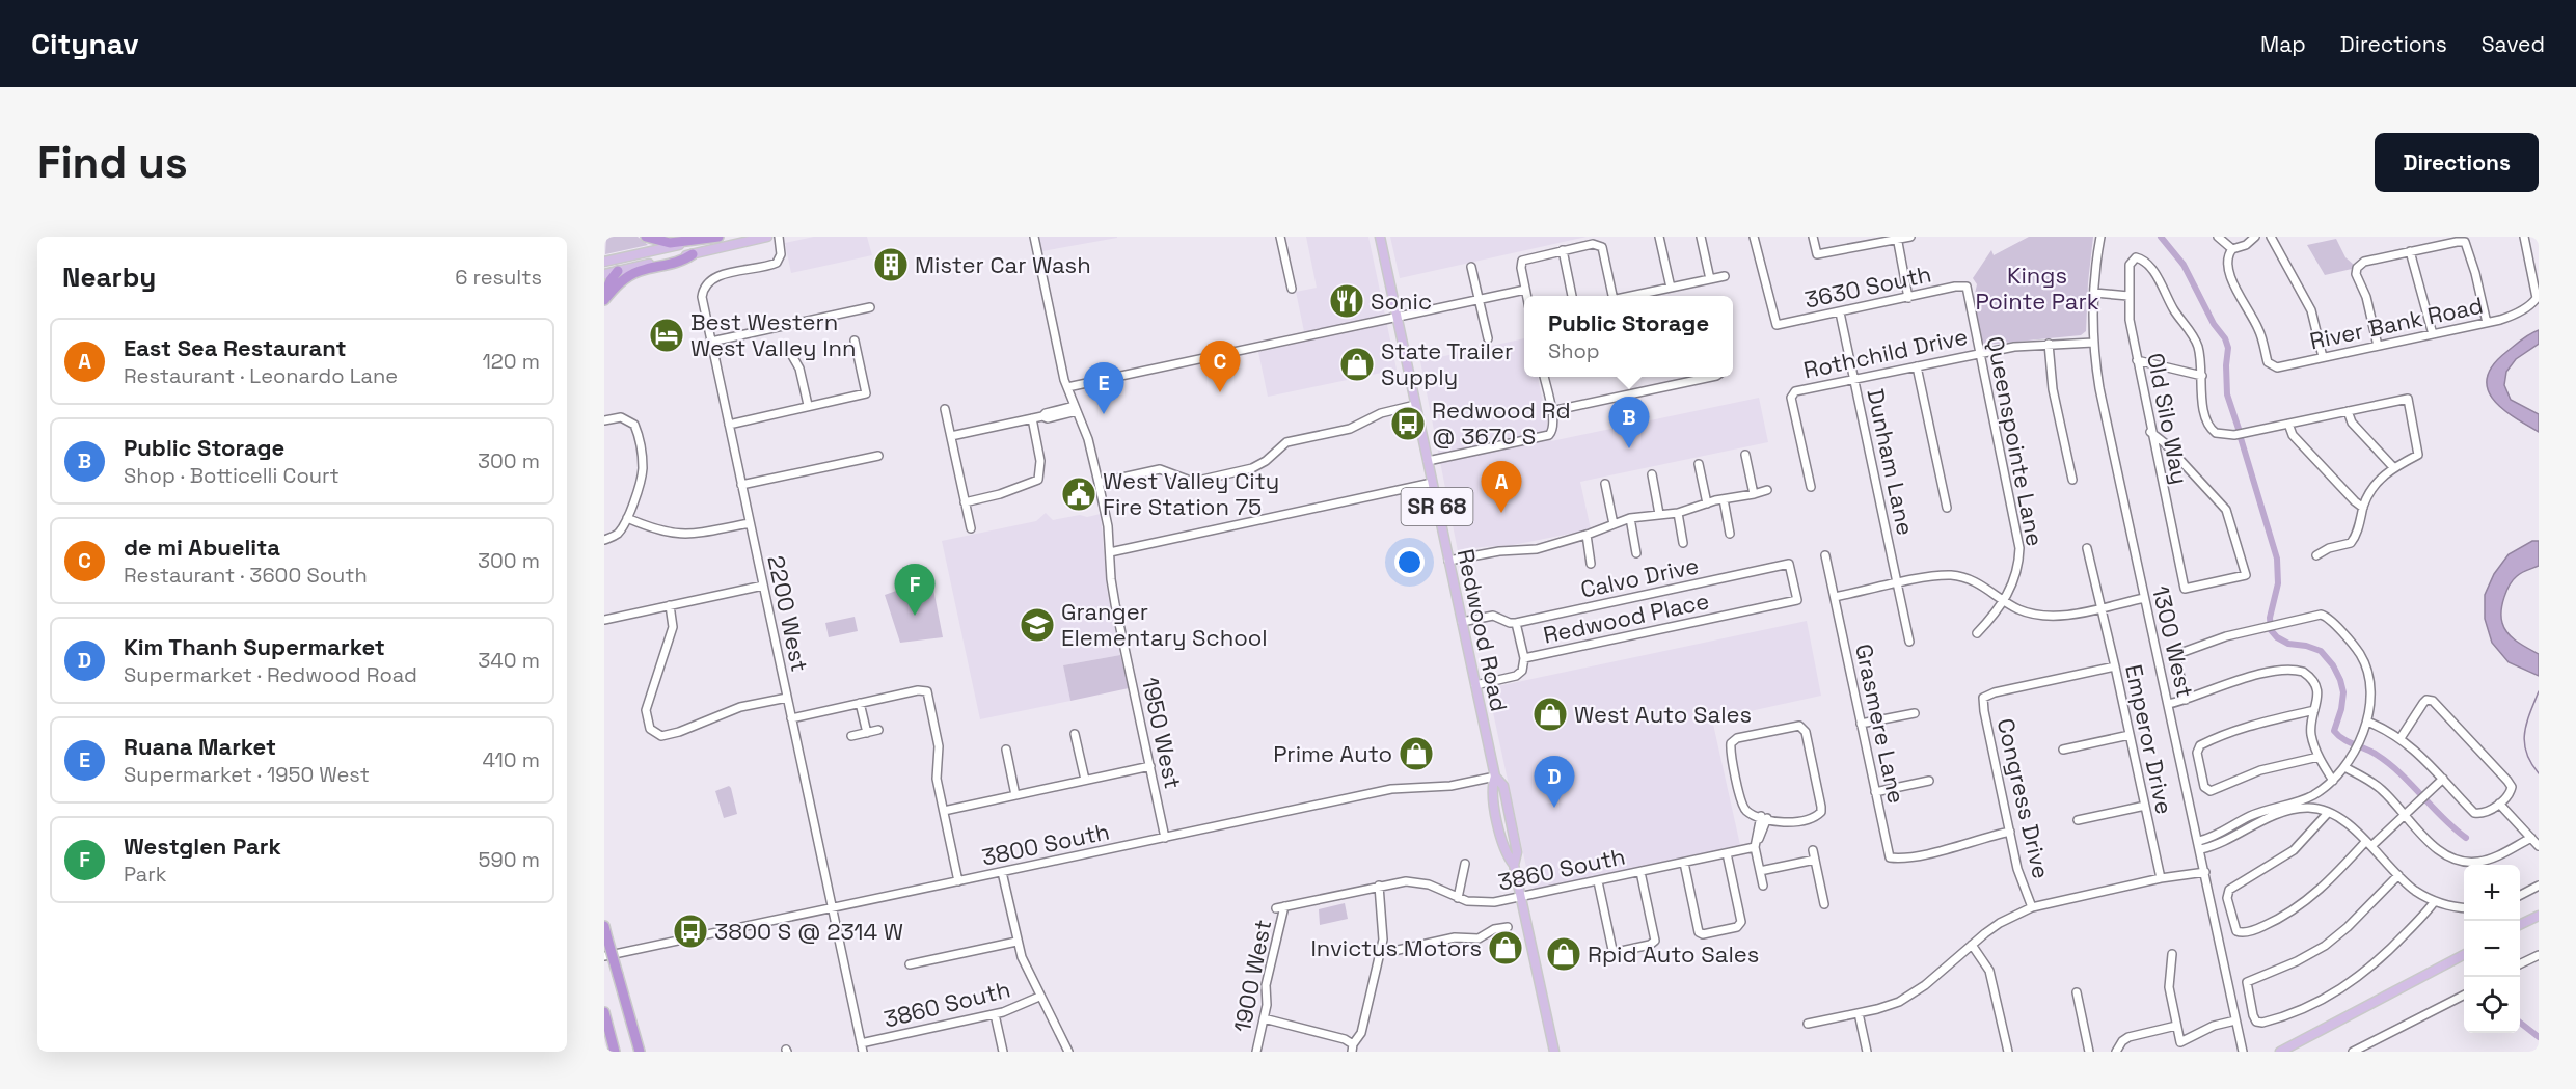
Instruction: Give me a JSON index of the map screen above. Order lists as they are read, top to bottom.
{
  "streets": {
    "main road": ["SR 68", "Redwood Road"],
    "street": [
      "3630 South",
      "River Bank Road",
      "Rothchild Drive",
      "Old Silo Way",
      "Queenspointe Lane",
      "Dunham Lane",
      "Calvo Drive",
      "2200 West",
      "Redwood Place",
      "1300 West",
      "Grasmere Lane",
      "1950 West",
      "Emperor Drive",
      "Congress Drive",
      "3800 South",
      "3860 South",
      "1900 West"
    ]
  },
  "crossings": [
    ["3630 South", "Queenspointe Lane"],
    ["3630 South", "Dunham Lane"],
    ["Rothchild Drive", "Queenspointe Lane"],
    ["Rothchild Drive", "Dunham Lane"],
    ["Rothchild Drive", "1300 West"],
    ["Calvo Drive", "Redwood Place"],
    ["Calvo Drive", "Redwood Road"],
    ["2200 West", "3800 South"],
    ["2200 West", "3860 South"],
    ["Redwood Place", "Redwood Road"],
    ["Redwood Road", "3800 South"],
    ["Redwood Road", "3860 South"],
    ["Grasmere Lane", "Congress Drive"],
    ["1950 West", "3800 South"],
    ["Emperor Drive", "Congress Drive"],
    ["3860 South", "1900 West"]
  ],
  "parks": ["Kings Pointe Park"],
  "places": {
    "building": ["Mister Car Wash"],
    "restaurant": ["Sonic"],
    "hotel": ["Best Western West Valley Inn"],
    "shop": [
      "State Trailer Supply",
      "West Auto Sales",
      "Prime Auto",
      "Invictus Motors",
      "Rpid Auto Sales"
    ],
    "bus stop": ["Redwood Rd @ 3670 S", "3800 S @ 2314 W"],
    "public building": ["West Valley City Fire Station 75"],
    "school or university": ["Granger Elementary School"]
  },
  "page": {
    "header": "Citynav",
    "nav": ["Map", "Directions", "Saved"],
    "buttons": "Directions",
    "title": "Find us",
    "heading": ["Nearby", "6 results"],
    "popup": ["Public Storage", "Shop"],
    "list": [
      {
        "mark": "A",
        "name": "East Sea Restaurant",
        "note": "Restaurant · Leonardo Lane",
        "value": "120 m"
      },
      {
        "mark": "B",
        "name": "Public Storage",
        "note": "Shop · Botticelli Court",
        "value": "300 m"
      },
      {
        "mark": "C",
        "name": "de mi Abuelita",
        "note": "Restaurant · 3600 South",
        "value": "300 m"
      },
      {
        "mark": "D",
        "name": "Kim Thanh Supermarket",
        "note": "Supermarket · Redwood Road",
        "value": "340 m"
      },
      {
        "mark": "E",
        "name": "Ruana Market",
        "note": "Supermarket · 1950 West",
        "value": "410 m"
      },
      {
        "mark": "F",
        "name": "Westglen Park",
        "note": "Park",
        "value": "590 m"
      }
    ],
    "pins": [
      "C",
      "E",
      "B",
      "A",
      "F",
      "D"
    ],
    "map_buttons": ["+", "−"]
  }
}
